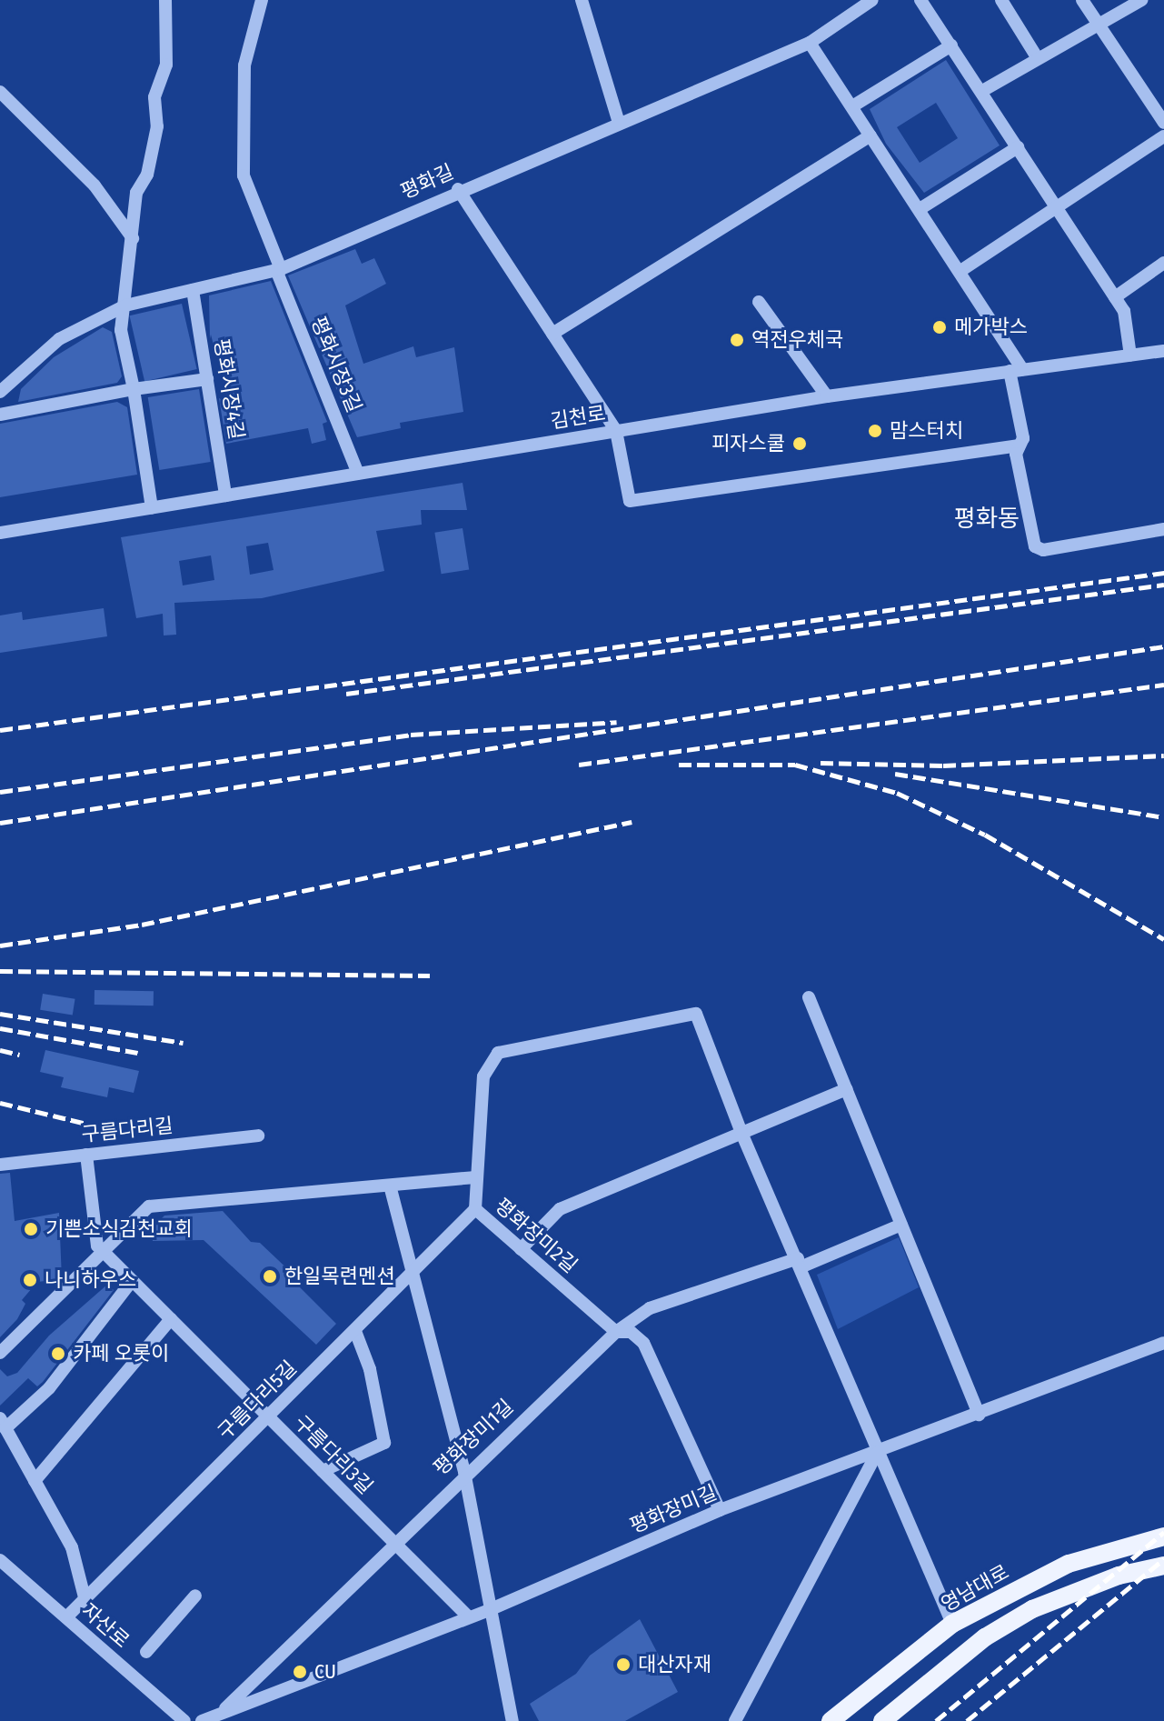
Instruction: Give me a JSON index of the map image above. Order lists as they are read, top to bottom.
{
  "streets": {
    "main road": ["영남대로"],
    "street": [
      "평화길",
      "평화시장3길",
      "평화시장4길",
      "김천로",
      "구름다리길",
      "평화장미2길",
      "구름다리5길",
      "평화장미1길",
      "구름다리3길",
      "평화장미길",
      "자산로"
    ]
  },
  "crossings": [
    ["평화길", "평화시장3길"],
    ["평화길", "평화시장4길"],
    ["평화시장3길", "김천로"],
    ["평화시장4길", "김천로"],
    ["구름다리길", "구름다리3길"],
    ["평화장미2길", "구름다리5길"],
    ["평화장미2길", "평화장미1길"],
    ["평화장미2길", "평화장미길"],
    ["구름다리5길", "구름다리3길"],
    ["구름다리5길", "자산로"],
    ["평화장미1길", "구름다리3길"],
    ["평화장미1길", "평화장미길"],
    ["구름다리3길", "평화장미길"]
  ],
  "districts": ["평화동"],
  "places": [
    "메가박스",
    "역전우체국",
    "맘스터치",
    "피자스쿨",
    "기쁜소식김천교회",
    "한일목련멘션",
    "나니하우스",
    "카페 오롯이",
    "대산자재",
    "CU"
  ]
}
